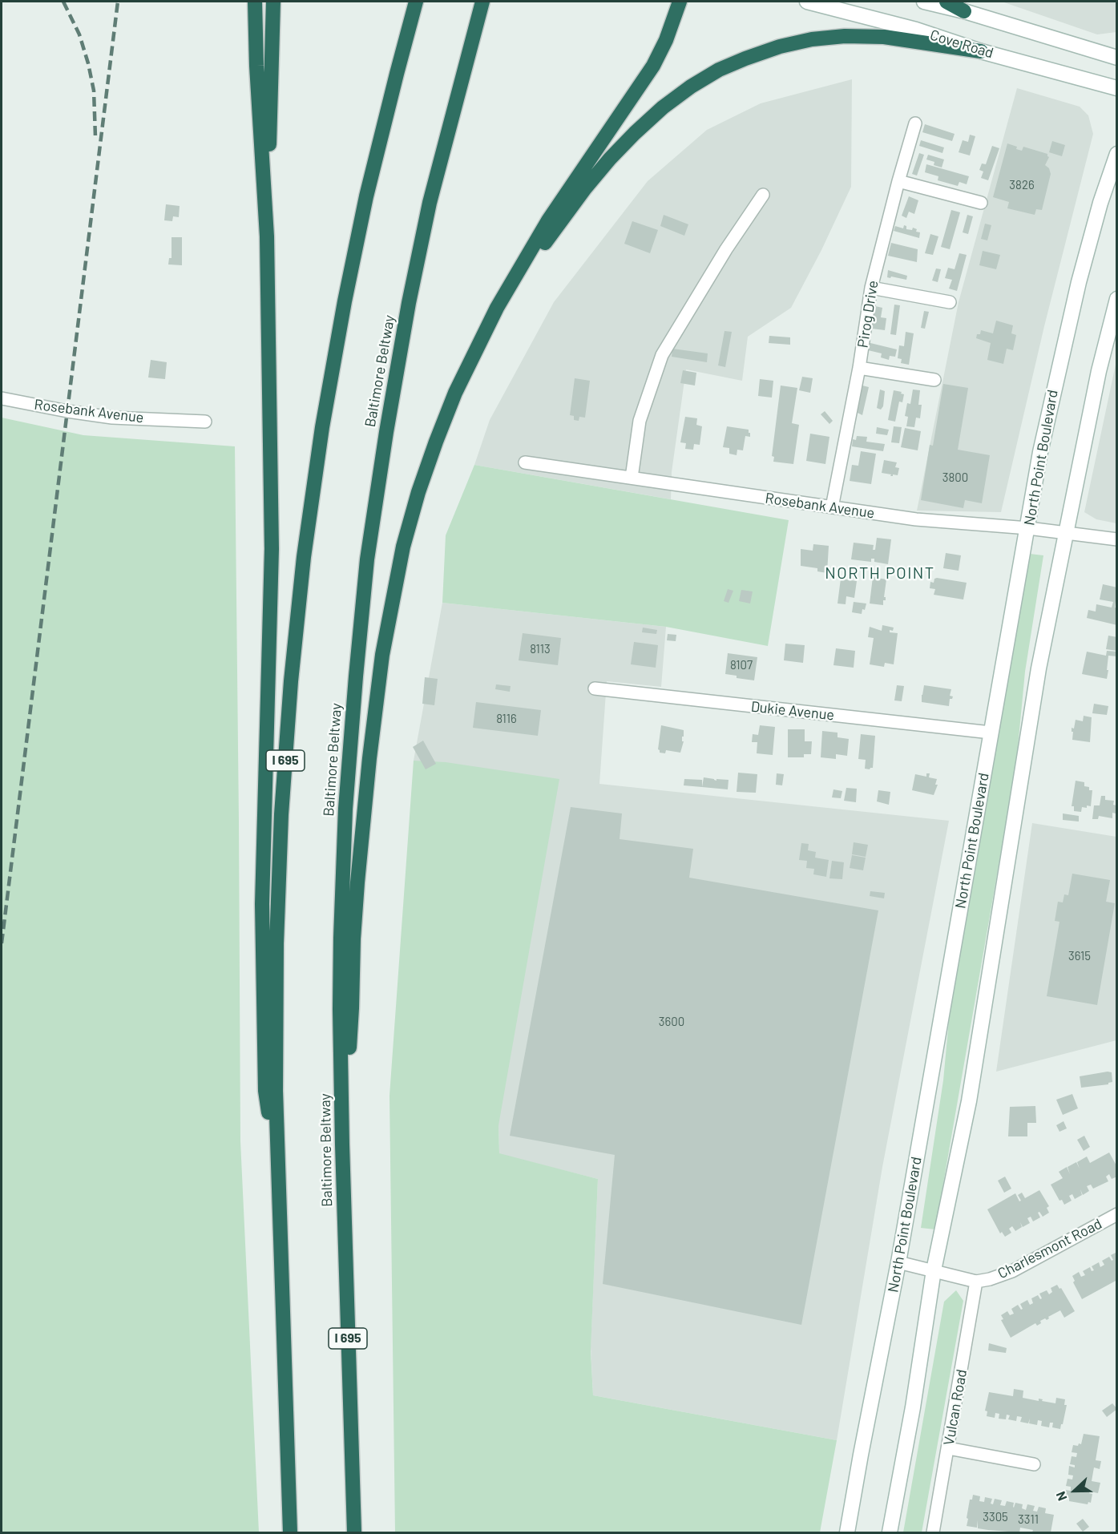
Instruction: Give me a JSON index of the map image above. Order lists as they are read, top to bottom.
{
  "streets": {
    "highway": ["Baltimore Beltway", "I 695"],
    "main road": ["Cove Road", "North Point Boulevard"],
    "street": [
      "Pirog Drive",
      "Rosebank Avenue",
      "Dukie Avenue",
      "Charlesmont Road",
      "Vulcan Road"
    ]
  },
  "crossings": [
    ["Pirog Drive", "Rosebank Avenue"],
    ["Rosebank Avenue", "North Point Boulevard"],
    ["North Point Boulevard", "Dukie Avenue"],
    ["Charlesmont Road", "Vulcan Road"]
  ],
  "districts": ["NORTH POINT"],
  "house_numbers": [
    "3826",
    "3800",
    "8113",
    "8107",
    "8116",
    "3615",
    "3600",
    "3305",
    "3311"
  ],
  "north": "left"
}
